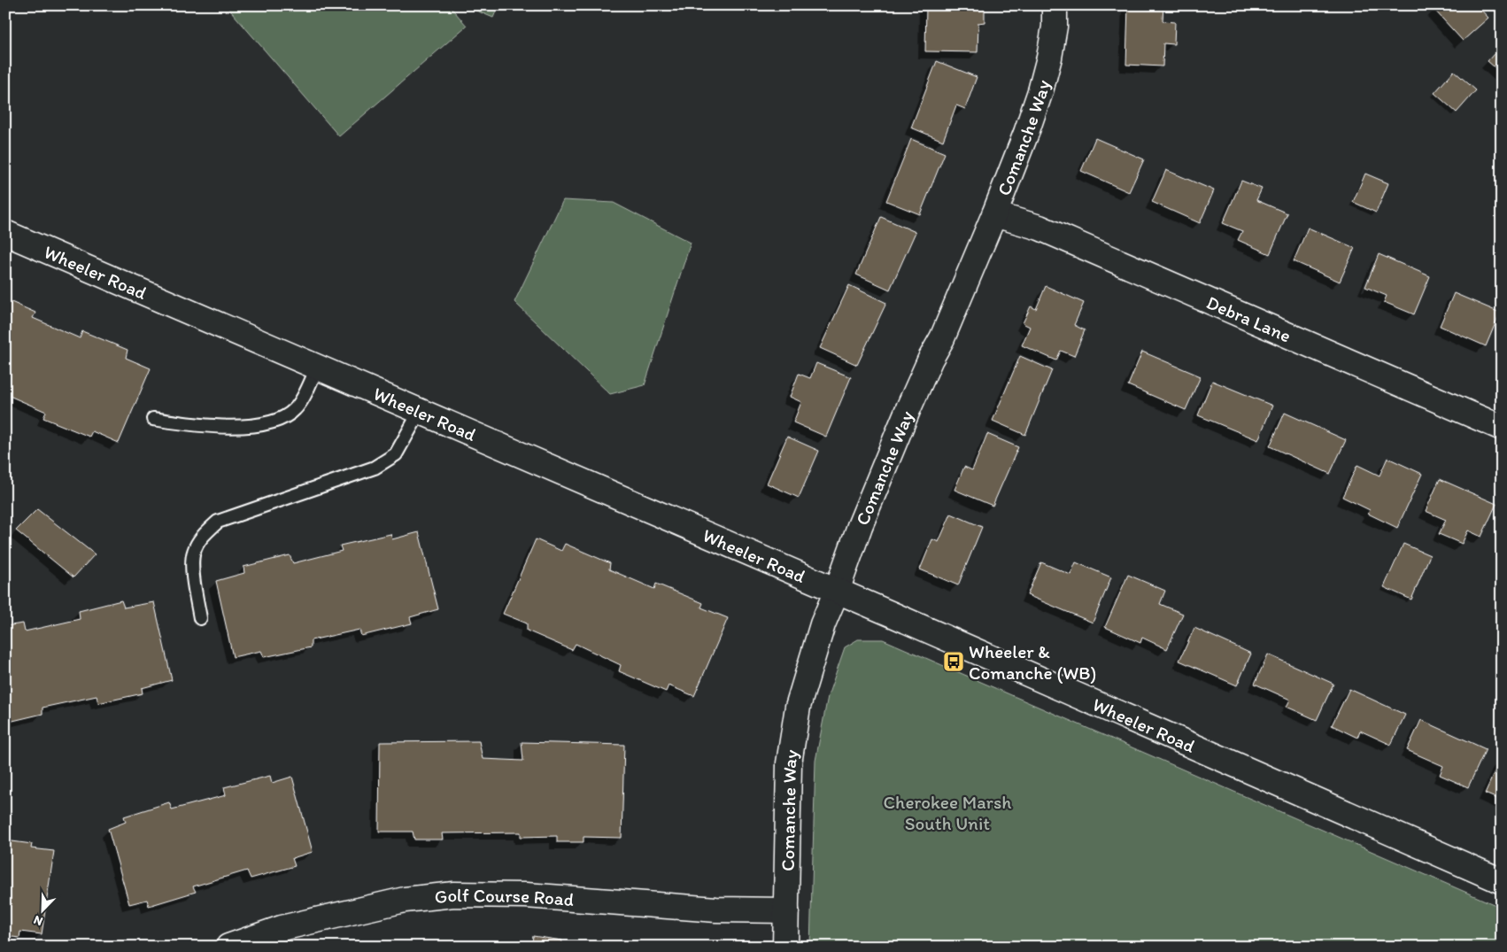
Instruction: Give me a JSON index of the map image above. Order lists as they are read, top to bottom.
{
  "streets": {
    "street": [
      "Comanche Way",
      "Wheeler Road",
      "Debra Lane",
      "Golf Course Road"
    ]
  },
  "crossings": [
    ["Comanche Way", "Wheeler Road"],
    ["Comanche Way", "Debra Lane"],
    ["Comanche Way", "Golf Course Road"]
  ],
  "parks": ["Cherokee Marsh South Unit"],
  "places": {
    "bus stop": ["Wheeler & Comanche (WB)"]
  },
  "north": "bottom left"
}
